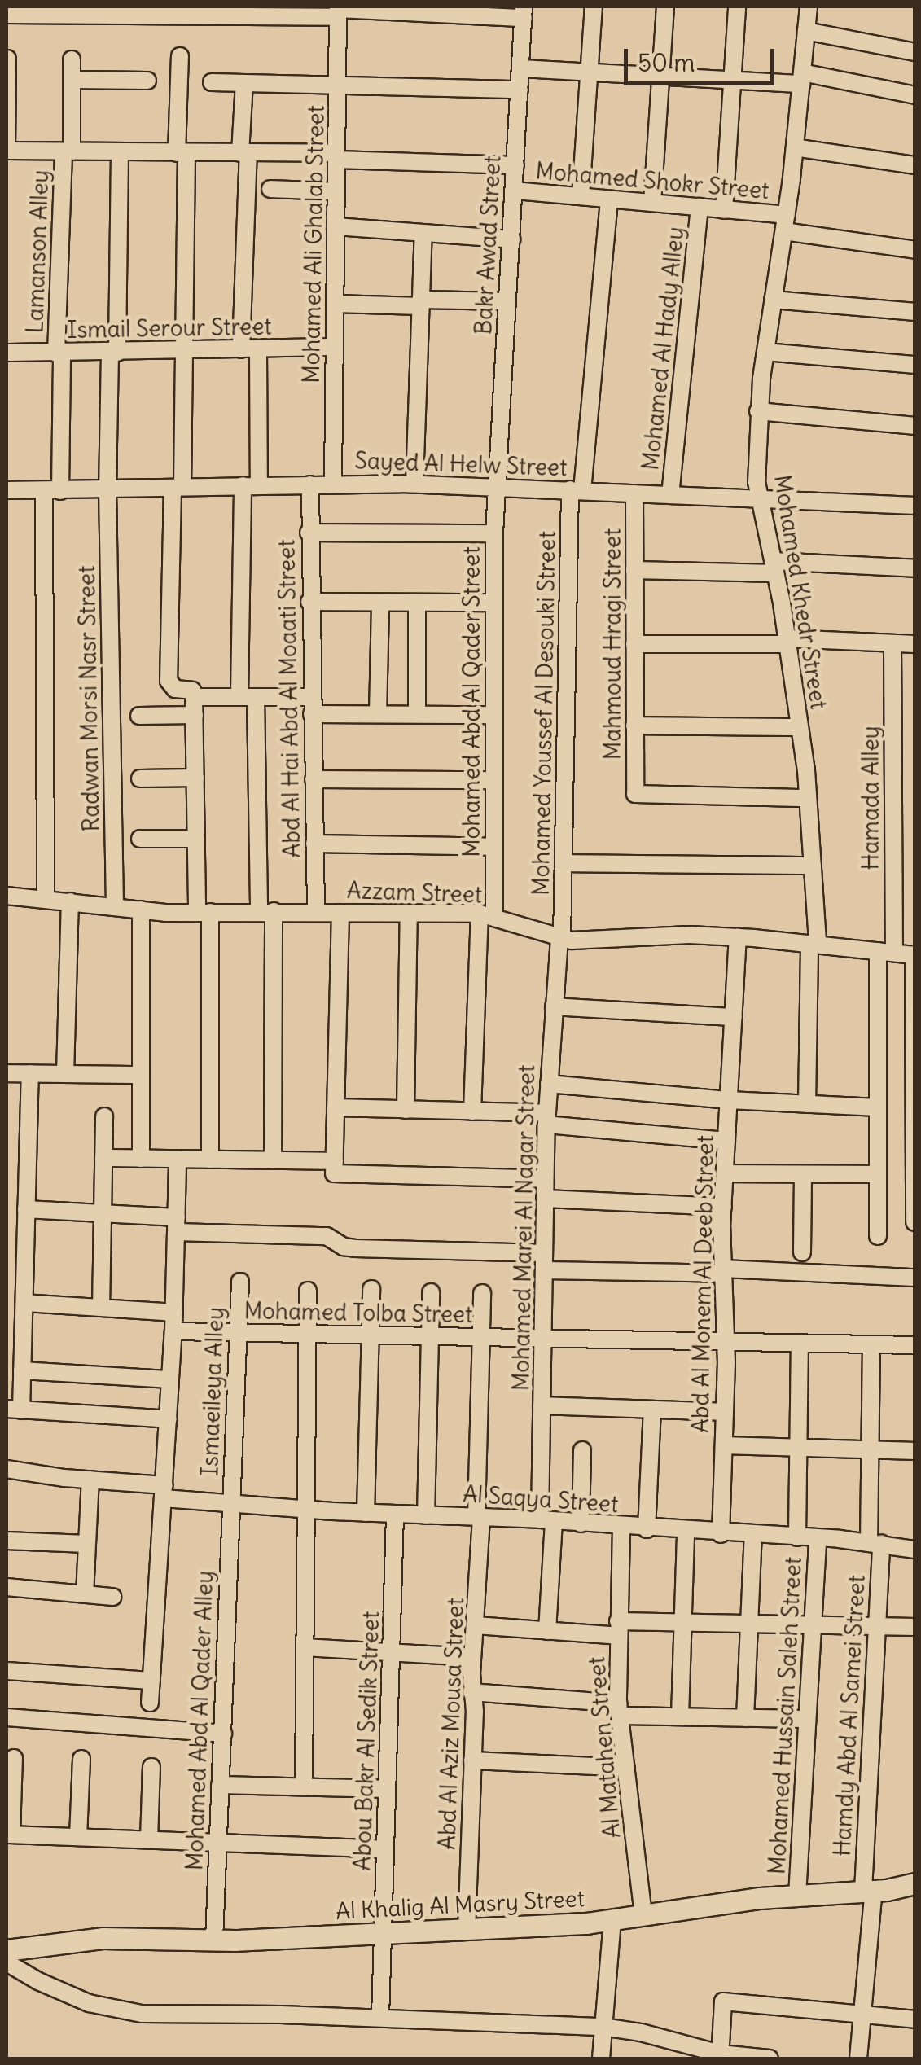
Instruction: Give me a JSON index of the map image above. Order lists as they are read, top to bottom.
{
  "streets": {
    "street": [
      "Mohamed Shokr Street",
      "Mohamed Ali Ghalab Street",
      "Bakr Awad Street",
      "Lamanson Alley",
      "Ismail Serour Street",
      "Mohamed Al Hady Alley",
      "Sayed Al Helw Street",
      "Mohamed Khedr Street",
      "Mahmoud Hragi Street",
      "Radwan Morsi Nasr Street",
      "Abd Al Hai Abd Al Moaati Street",
      "Mohamed Abd Al Qader Street",
      "Mohamed Youssef Al Desouki Street",
      "Hamada Alley",
      "Azzam Street",
      "Mohamed Marei Al Nagar Street",
      "Abd Al Monem Al Deeb Street",
      "Mohamed Tolba Street",
      "Ismaeileya Alley",
      "Al Saqya Street",
      "Mohamed Hussain Saleh Street",
      "Hamdy Abd Al Samei Street",
      "Mohamed Abd Al Qader Alley",
      "Abd Al Aziz Mousa Street",
      "Abou Bakr Al Sedik Street",
      "Al Matahen Street",
      "Al Khalig Al Masry Street"
    ]
  },
  "crossings": [
    ["Mohamed Shokr Street", "Bakr Awad Street"],
    ["Mohamed Shokr Street", "Mohamed Al Hady Alley"],
    ["Mohamed Shokr Street", "Mohamed Khedr Street"],
    ["Mohamed Shokr Street", "Mohamed Youssef Al Desouki Street"],
    ["Mohamed Ali Ghalab Street", "Ismail Serour Street"],
    ["Mohamed Ali Ghalab Street", "Sayed Al Helw Street"],
    ["Bakr Awad Street", "Sayed Al Helw Street"],
    ["Bakr Awad Street", "Mohamed Abd Al Qader Street"],
    ["Lamanson Alley", "Ismail Serour Street"],
    ["Lamanson Alley", "Sayed Al Helw Street"],
    ["Lamanson Alley", "Azzam Street"],
    ["Ismail Serour Street", "Radwan Morsi Nasr Street"],
    ["Mohamed Al Hady Alley", "Sayed Al Helw Street"],
    ["Sayed Al Helw Street", "Mohamed Khedr Street"],
    ["Sayed Al Helw Street", "Mahmoud Hragi Street"],
    ["Sayed Al Helw Street", "Radwan Morsi Nasr Street"],
    ["Sayed Al Helw Street", "Abd Al Hai Abd Al Moaati Street"],
    ["Sayed Al Helw Street", "Mohamed Abd Al Qader Street"],
    ["Sayed Al Helw Street", "Mohamed Youssef Al Desouki Street"],
    ["Mohamed Khedr Street", "Mahmoud Hragi Street"],
    ["Mohamed Khedr Street", "Azzam Street"],
    ["Radwan Morsi Nasr Street", "Azzam Street"],
    ["Abd Al Hai Abd Al Moaati Street", "Azzam Street"],
    ["Mohamed Abd Al Qader Street", "Azzam Street"],
    ["Mohamed Youssef Al Desouki Street", "Azzam Street"],
    ["Mohamed Youssef Al Desouki Street", "Mohamed Marei Al Nagar Street"],
    ["Hamada Alley", "Azzam Street"],
    ["Azzam Street", "Mohamed Marei Al Nagar Street"],
    ["Azzam Street", "Abd Al Monem Al Deeb Street"],
    ["Mohamed Marei Al Nagar Street", "Mohamed Tolba Street"],
    ["Mohamed Marei Al Nagar Street", "Al Saqya Street"],
    ["Abd Al Monem Al Deeb Street", "Mohamed Tolba Street"],
    ["Abd Al Monem Al Deeb Street", "Al Saqya Street"],
    ["Mohamed Tolba Street", "Ismaeileya Alley"],
    ["Mohamed Tolba Street", "Hamdy Abd Al Samei Street"],
    ["Mohamed Tolba Street", "Abd Al Aziz Mousa Street"],
    ["Ismaeileya Alley", "Al Saqya Street"],
    ["Ismaeileya Alley", "Mohamed Abd Al Qader Alley"],
    ["Al Saqya Street", "Mohamed Hussain Saleh Street"],
    ["Al Saqya Street", "Hamdy Abd Al Samei Street"],
    ["Al Saqya Street", "Mohamed Abd Al Qader Alley"],
    ["Al Saqya Street", "Abd Al Aziz Mousa Street"],
    ["Al Saqya Street", "Abou Bakr Al Sedik Street"],
    ["Al Saqya Street", "Al Matahen Street"],
    ["Mohamed Hussain Saleh Street", "Al Khalig Al Masry Street"],
    ["Hamdy Abd Al Samei Street", "Al Khalig Al Masry Street"],
    ["Mohamed Abd Al Qader Alley", "Al Khalig Al Masry Street"],
    ["Abd Al Aziz Mousa Street", "Al Khalig Al Masry Street"],
    ["Abou Bakr Al Sedik Street", "Al Khalig Al Masry Street"],
    ["Al Matahen Street", "Al Khalig Al Masry Street"]
  ],
  "scale_bar": "50 m"
}
